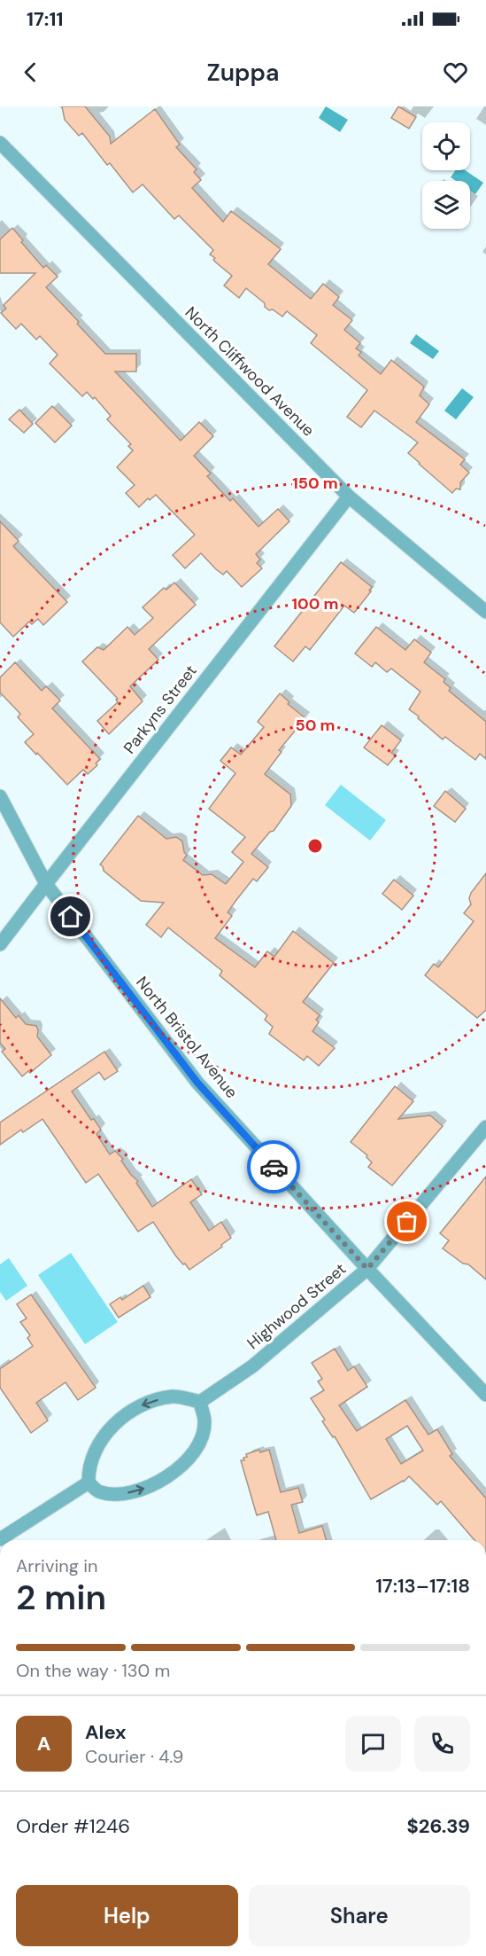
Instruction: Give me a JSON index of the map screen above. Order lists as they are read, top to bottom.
{
  "streets": {
    "street": [
      "North Cliffwood Avenue",
      "Parkyns Street",
      "North Bristol Avenue",
      "Highwood Street"
    ]
  },
  "crossings": [
    ["North Cliffwood Avenue", "Parkyns Street"],
    ["Parkyns Street", "North Bristol Avenue"],
    ["North Bristol Avenue", "Highwood Street"]
  ],
  "page": {
    "status": "17:11",
    "header": "Zuppa",
    "heading": ["2 min", "Arriving in", "17:13–17:18"],
    "panel": [
      "Alex",
      "Courier · 4.9",
      "Order #1246",
      "$26.39"
    ],
    "bar": "On the way · 130 m",
    "round": "A",
    "buttons": ["Help", "Share"]
  },
  "rings": ["150 m", "100 m", "50 m"]
}
